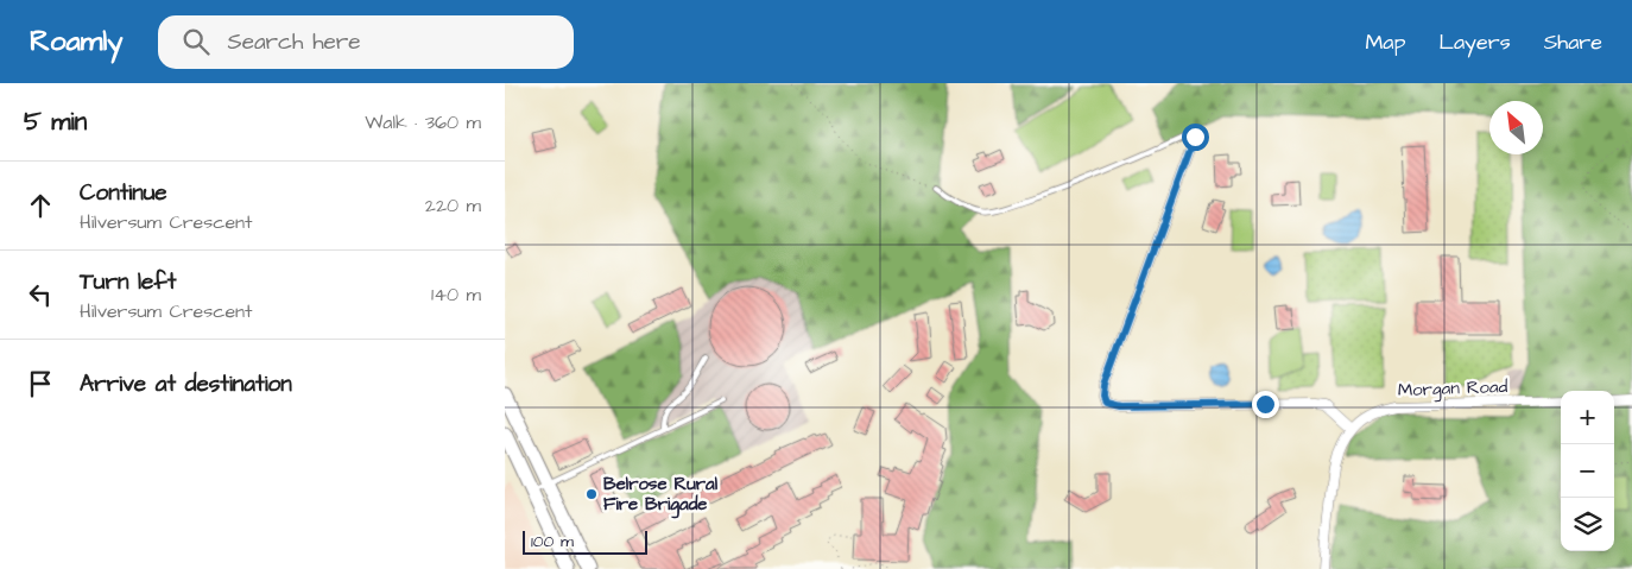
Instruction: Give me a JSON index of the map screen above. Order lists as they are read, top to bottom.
{
  "streets": {
    "street": ["Morgan Road"]
  },
  "places": ["Belrose Rural Fire Brigade"],
  "scale_bar": "100 m",
  "north": "top left",
  "page": {
    "header": "Roamly",
    "search": "Search here",
    "nav": ["Map", "Layers", "Share"],
    "heading": ["5 min", "Walk · 360 m"],
    "list": [
      ["Continue", "Hilversum Crescent", "220 m"],
      ["Turn left", "Hilversum Crescent", "140 m"],
      "Arrive at destination"
    ],
    "map_buttons": ["+", "−"],
    "scale": "100 m"
  }
}
